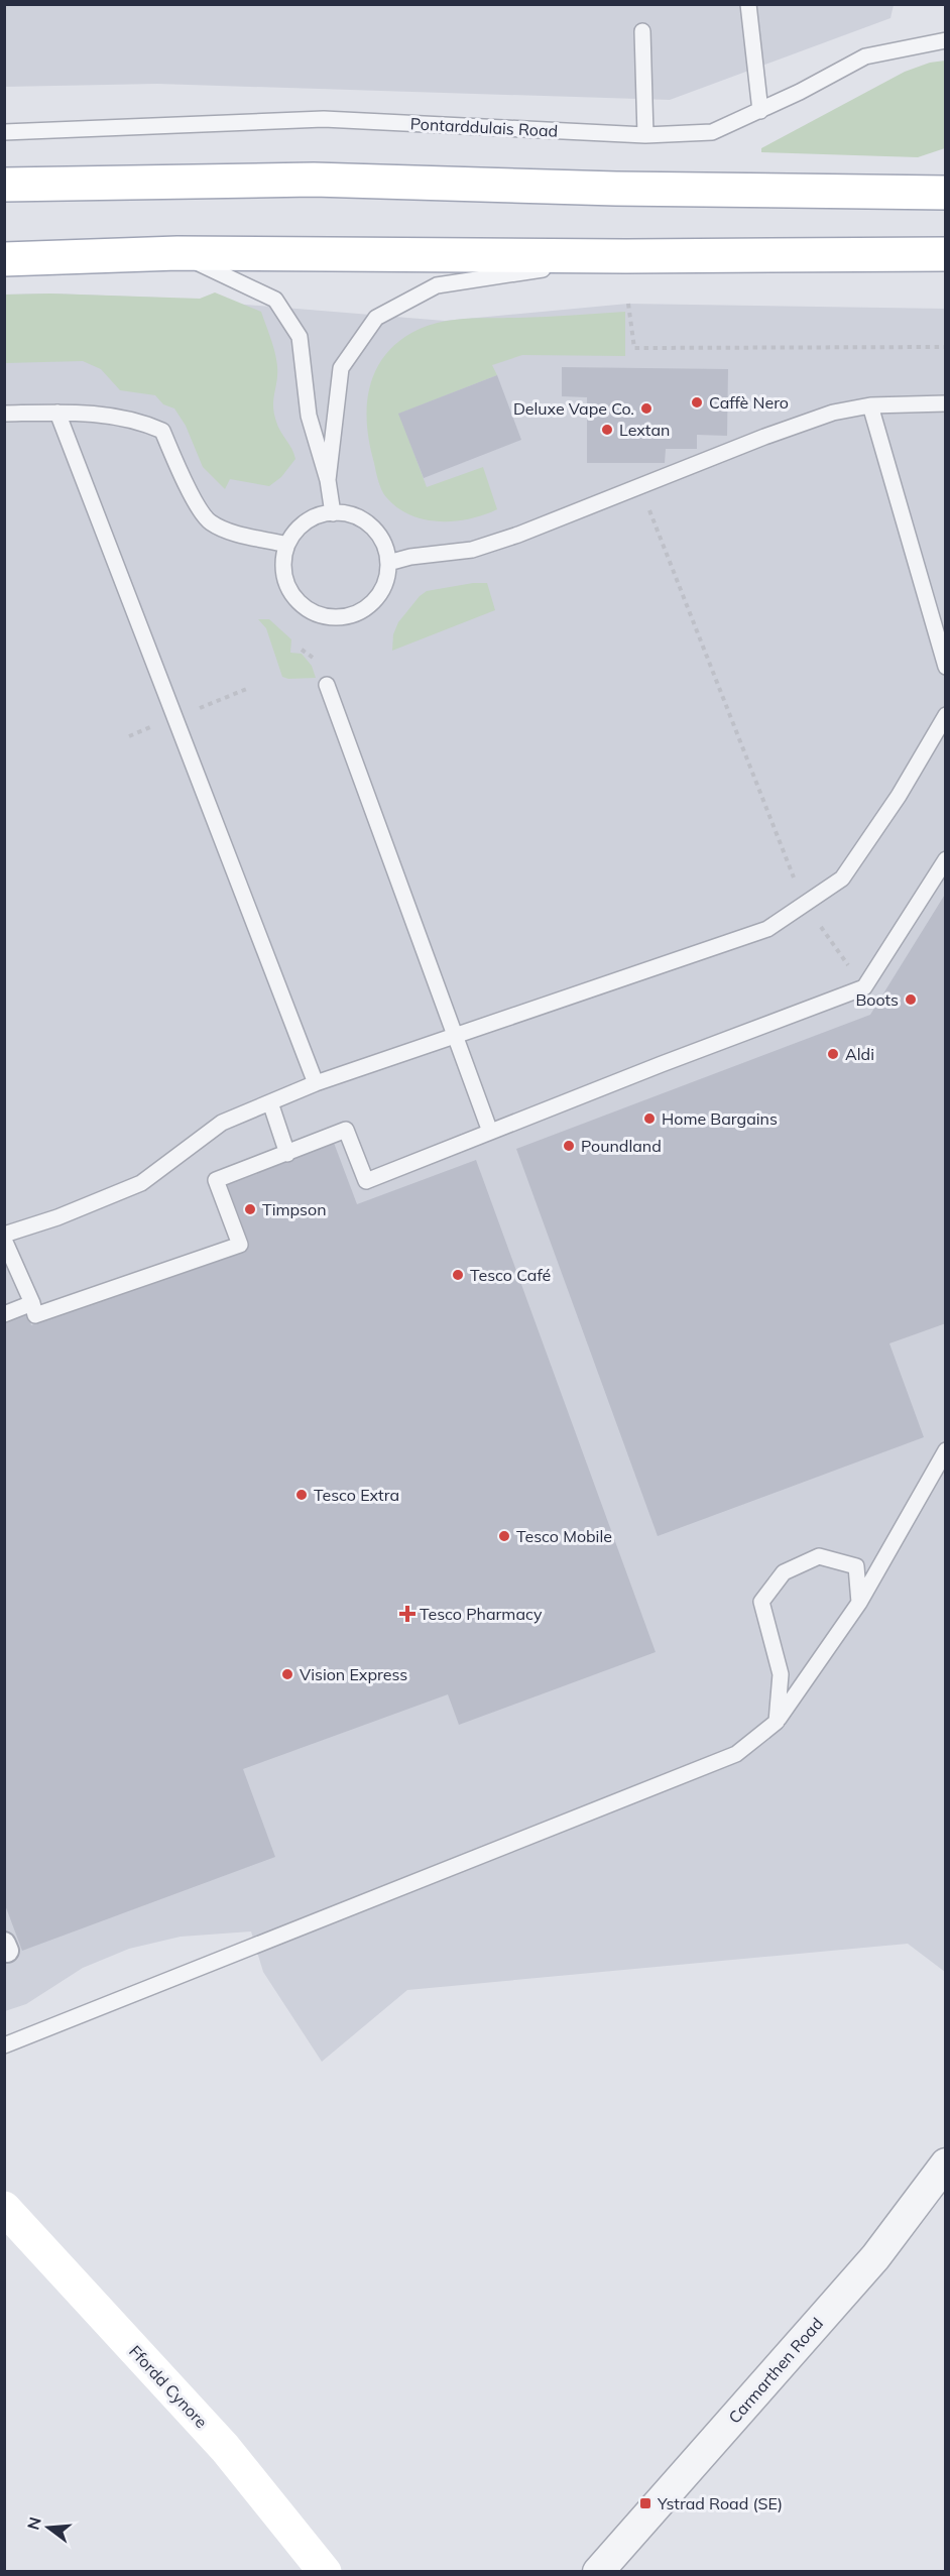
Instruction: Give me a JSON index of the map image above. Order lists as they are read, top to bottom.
{
  "streets": {
    "main road": ["Ffordd Cynore"],
    "street": ["Carmarthen Road"],
    "lane": ["Pontarddulais Road"]
  },
  "places": {
    "other": [
      "Caffè Nero",
      "Deluxe Vape Co.",
      "Lextan",
      "Boots",
      "Aldi",
      "Home Bargains",
      "Poundland",
      "Timpson",
      "Tesco Café",
      "Tesco Extra",
      "Tesco Mobile",
      "Vision Express"
    ],
    "health": ["Tesco Pharmacy"],
    "transit": ["Ystrad Road (SE)"]
  },
  "north": "left"
}
